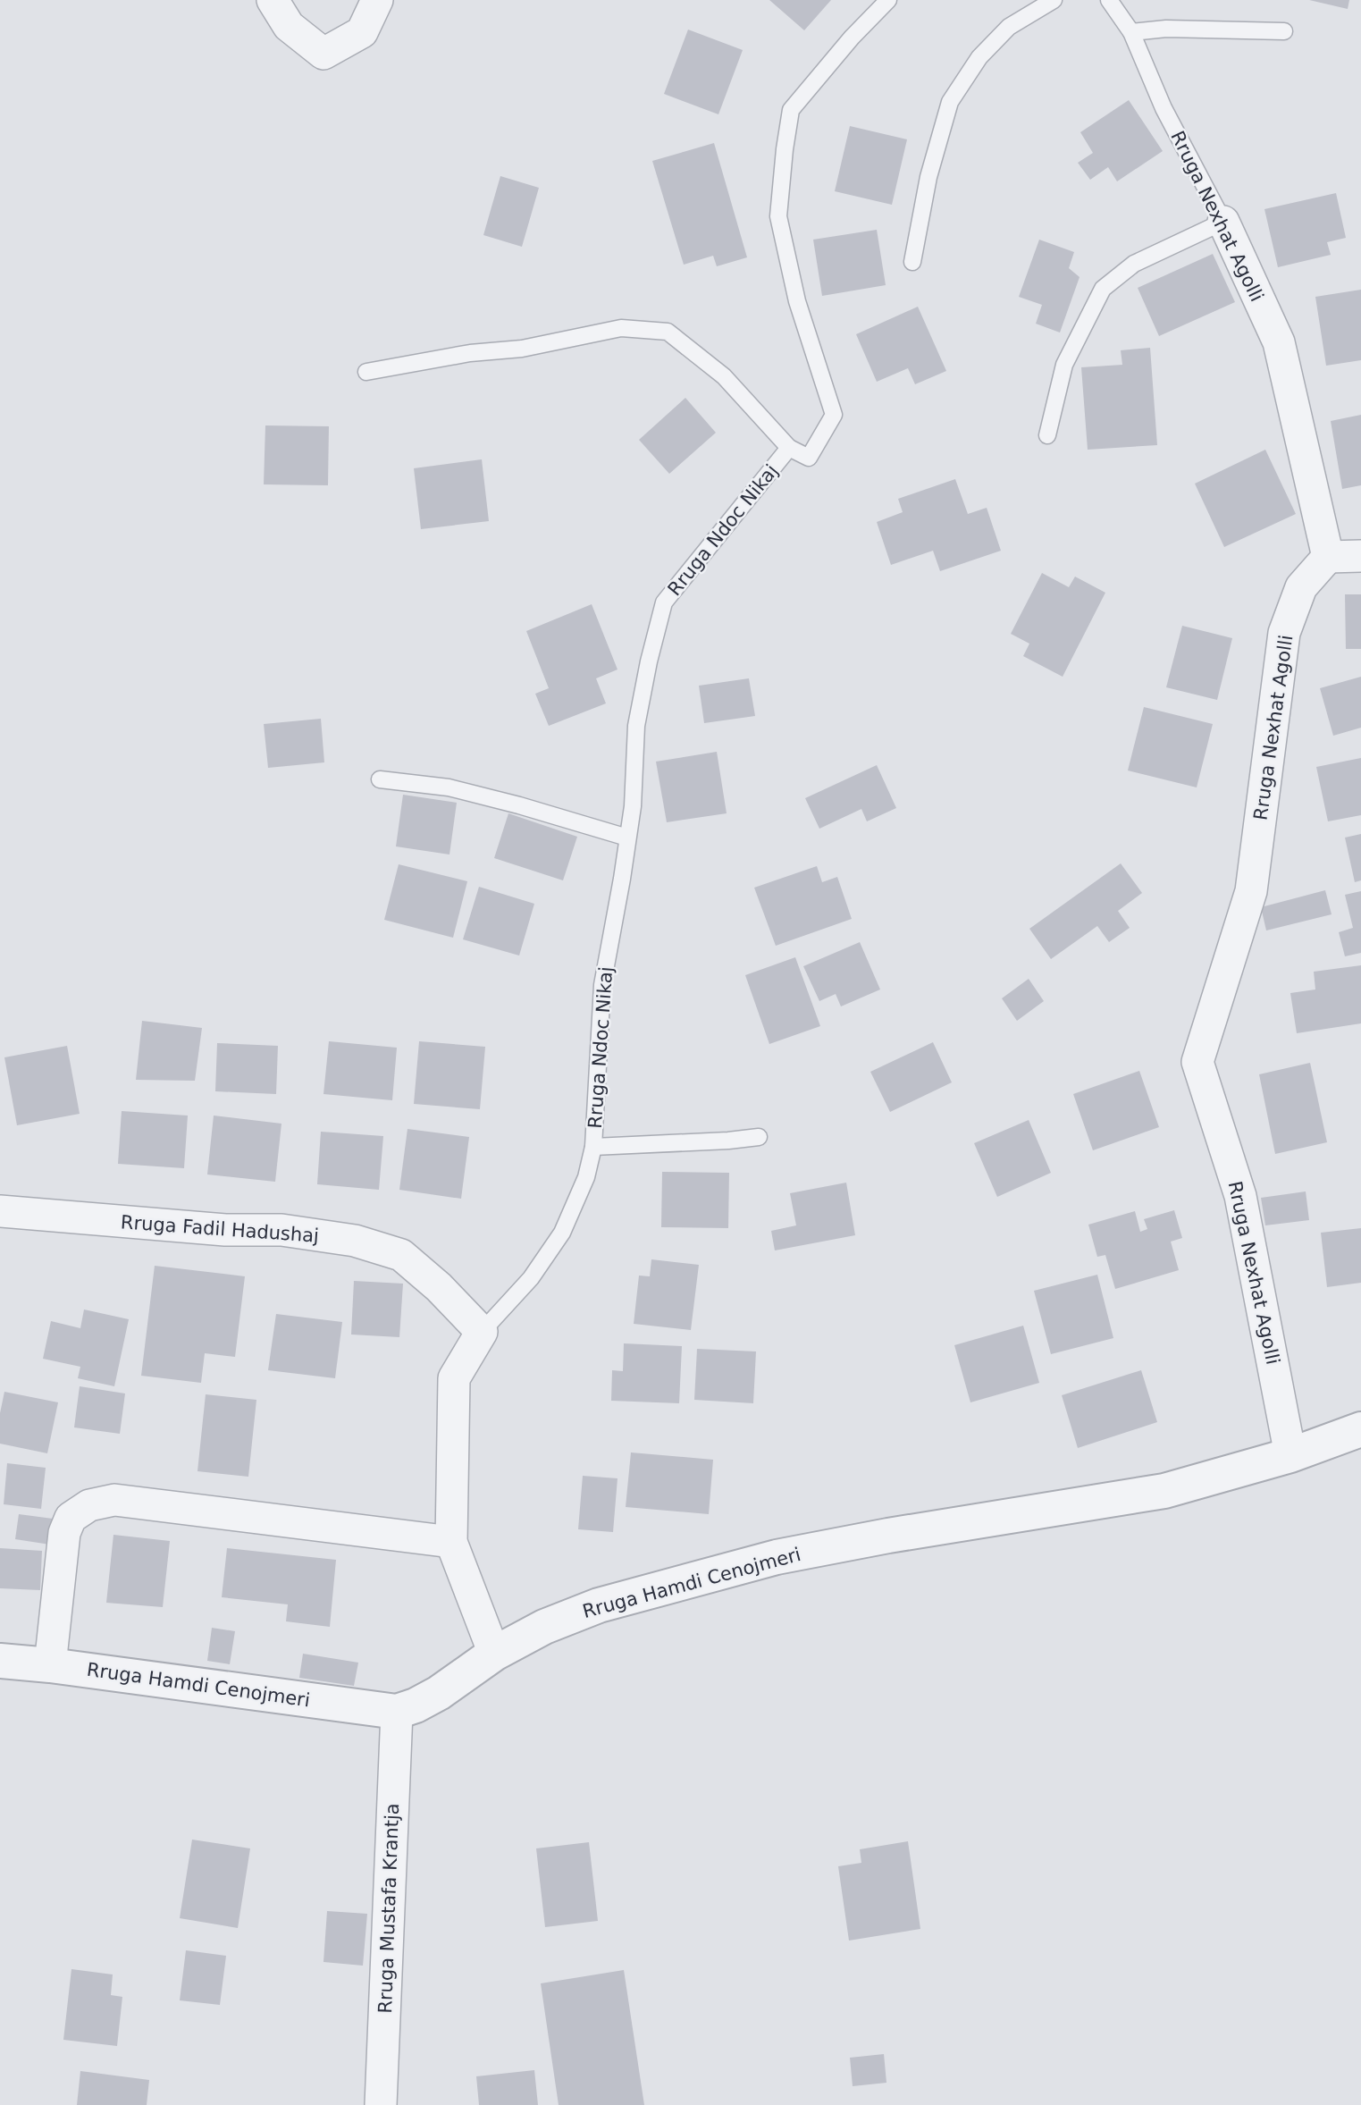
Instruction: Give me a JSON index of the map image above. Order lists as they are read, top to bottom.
{
  "streets": {
    "street": [
      "Rruga Nexhat Agolli",
      "Rruga Fadil Hadushaj",
      "Rruga Hamdi Cenojmeri",
      "Rruga Mustafa Krantja"
    ],
    "lane": ["Rruga Ndoc Nikaj"]
  },
  "crossings": [
    ["Rruga Nexhat Agolli", "Rruga Hamdi Cenojmeri"],
    ["Rruga Ndoc Nikaj", "Rruga Fadil Hadushaj"],
    ["Rruga Hamdi Cenojmeri", "Rruga Mustafa Krantja"]
  ]
}
